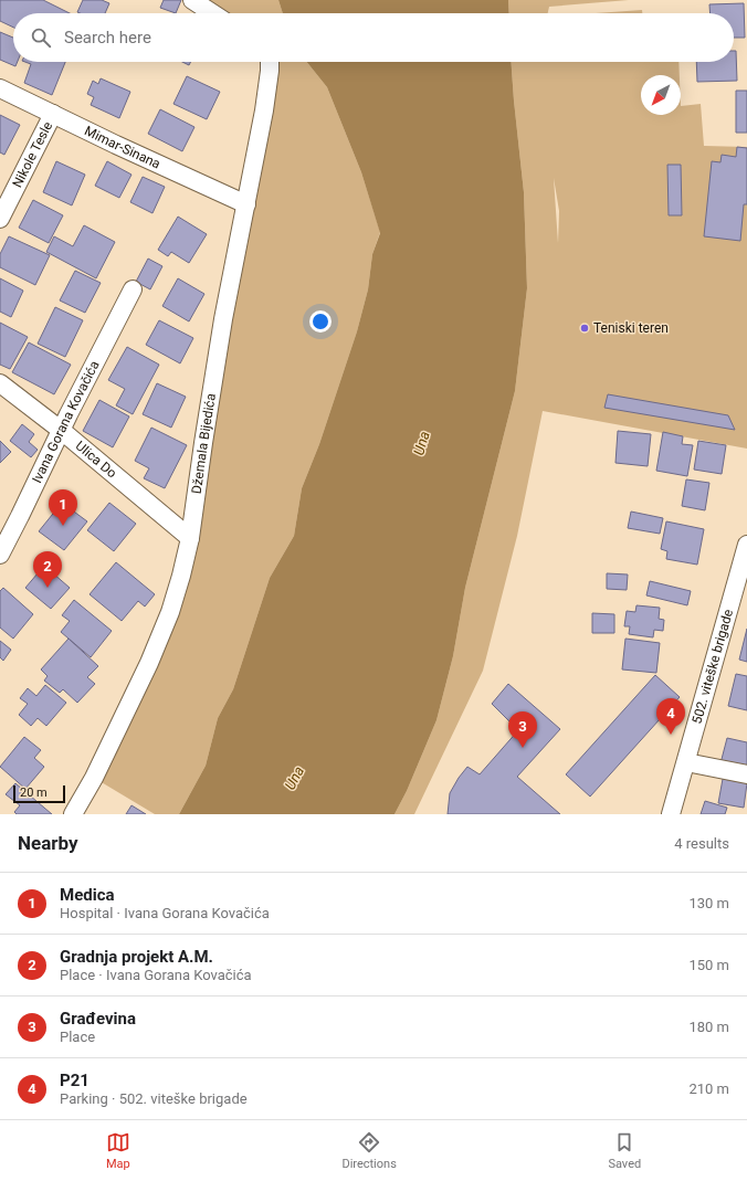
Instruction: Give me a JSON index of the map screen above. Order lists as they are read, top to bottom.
{
  "streets": {
    "street": [
      "Mimar-Sinana",
      "Nikole Tesle",
      "Ivana Gorana Kovačića",
      "Džemala Bijedića",
      "Ulica Do",
      "502. viteške brigade"
    ]
  },
  "crossings": [
    ["Mimar-Sinana", "Nikole Tesle"],
    ["Mimar-Sinana", "Džemala Bijedića"],
    ["Ivana Gorana Kovačića", "Ulica Do"],
    ["Džemala Bijedića", "Ulica Do"]
  ],
  "water": ["Una"],
  "places": ["Teniski teren"],
  "scale_bar": "20 m",
  "north": "bottom left",
  "page": {
    "search": "Search here",
    "pins": [
      "1",
      "2",
      "4",
      "3"
    ],
    "scale": "20 m",
    "heading": ["Nearby", "4 results"],
    "list": [
      {
        "mark": "1",
        "name": "Medica",
        "note": "Hospital · Ivana Gorana Kovačića",
        "value": "130 m"
      },
      {
        "mark": "2",
        "name": "Gradnja projekt A.M.",
        "note": "Place · Ivana Gorana Kovačića",
        "value": "150 m"
      },
      {
        "mark": "3",
        "name": "Građevina",
        "note": "Place",
        "value": "180 m"
      },
      {
        "mark": "4",
        "name": "P21",
        "note": "Parking · 502. viteške brigade",
        "value": "210 m"
      }
    ],
    "nav": ["Map", "Directions", "Saved"]
  }
}
